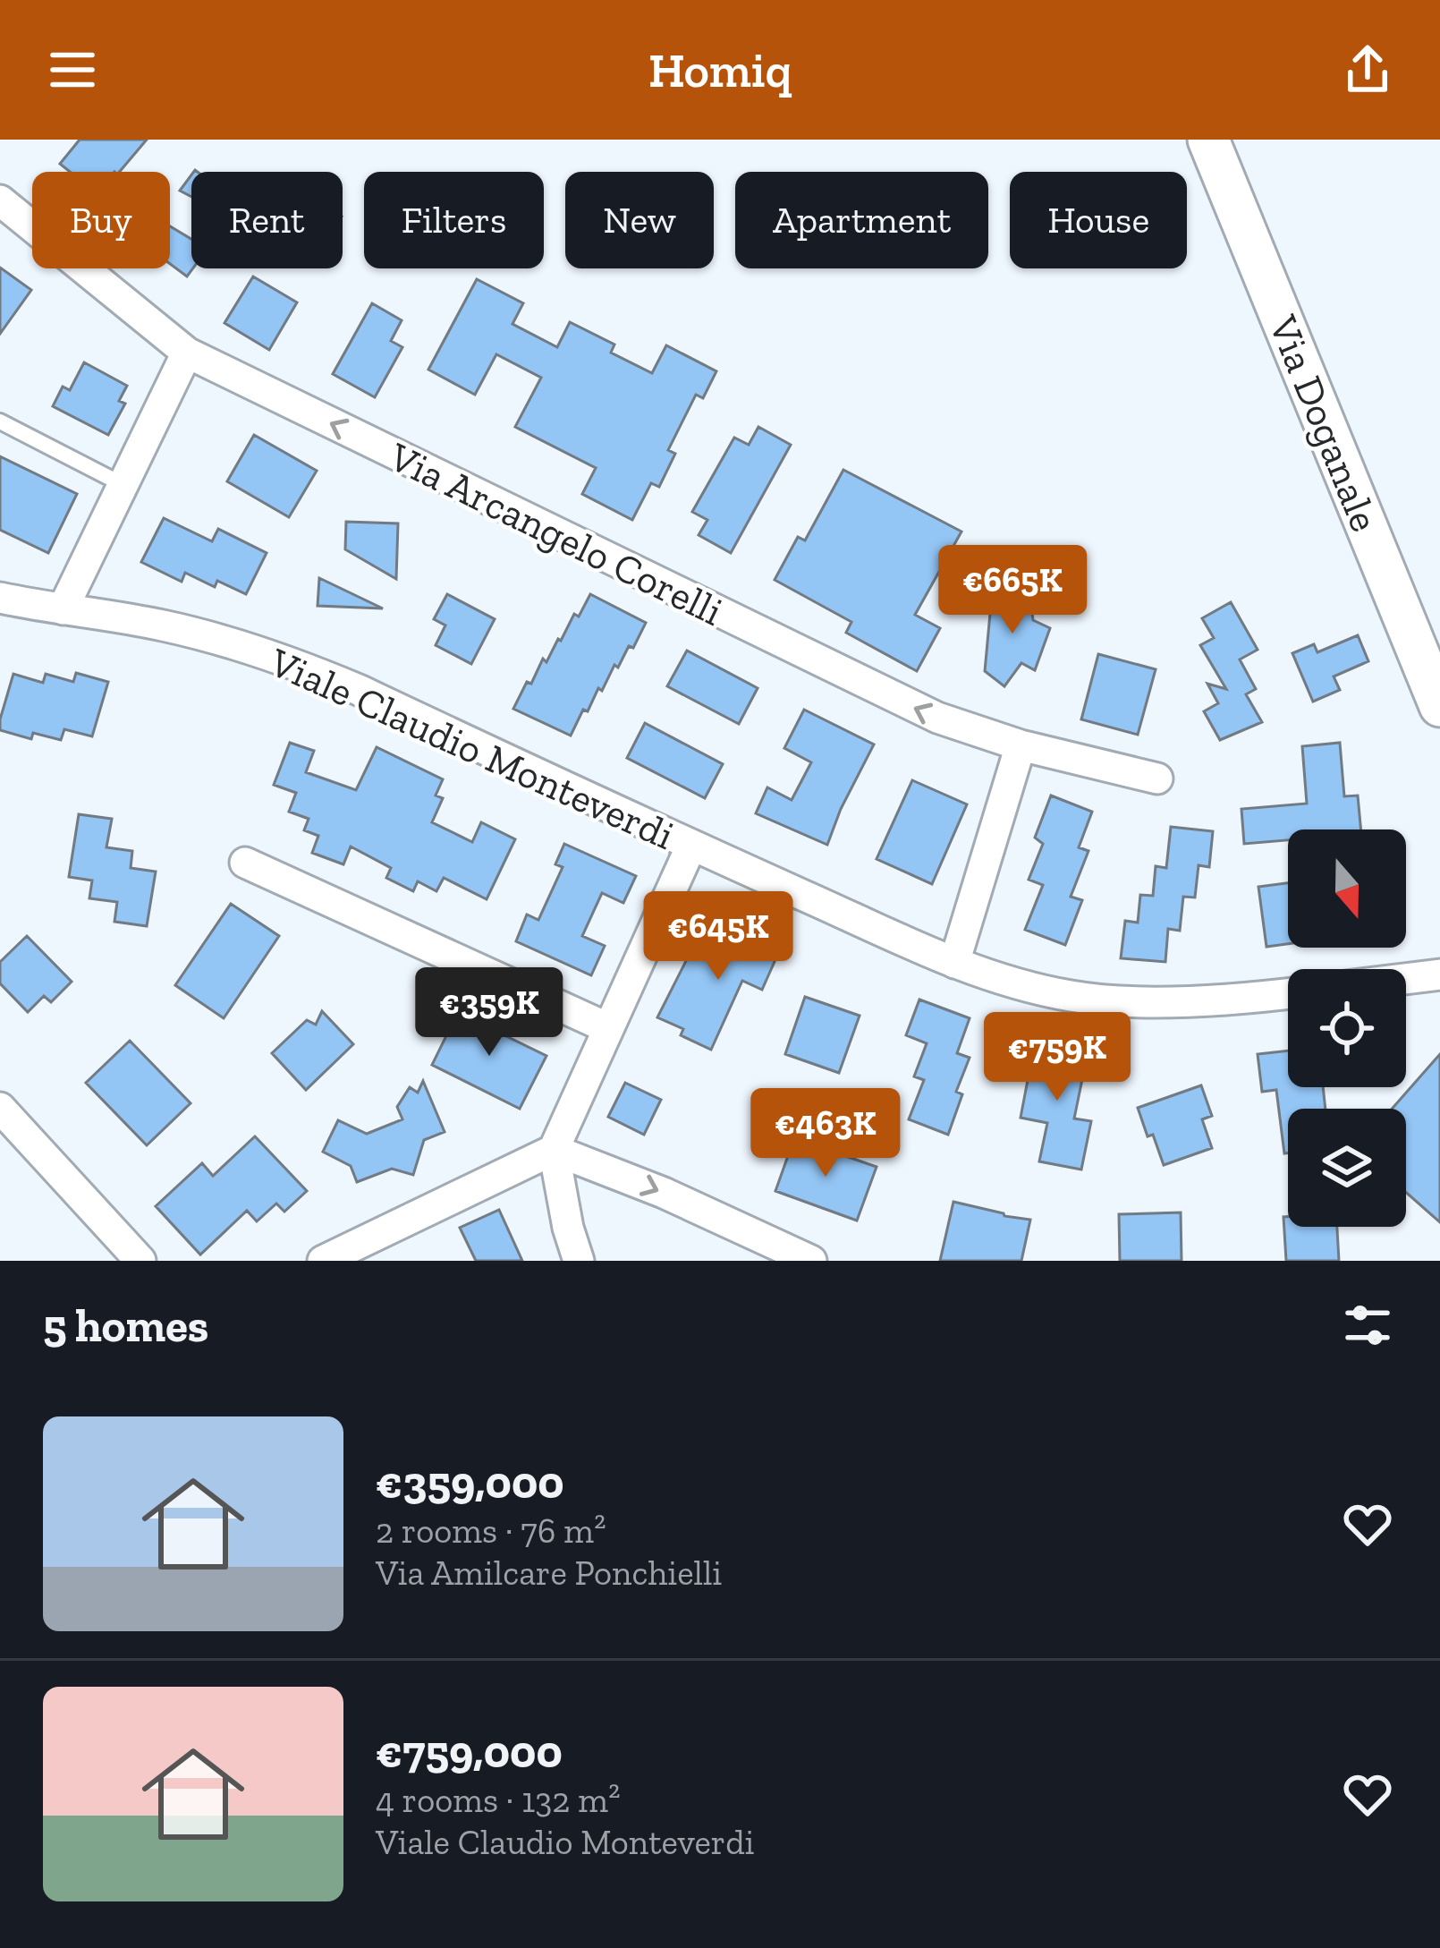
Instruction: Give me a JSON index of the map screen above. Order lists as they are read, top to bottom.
{
  "streets": {
    "main road": ["Via Doganale"],
    "street": ["Via Arcangelo Corelli", "Viale Claudio Monteverdi"]
  },
  "one_way": ["Via Arcangelo Corelli"],
  "north": "bottom",
  "page": {
    "header": "Homiq",
    "chip": [
      "Buy",
      "Rent",
      "Filters",
      "New",
      "Apartment",
      "House"
    ],
    "price": [
      "€665K",
      "€645K",
      "€359K",
      "€759K",
      "€463K"
    ],
    "heading": "5 homes",
    "list": [
      {
        "name": "€359,000",
        "note": "2 rooms · 76 m² · Via Amilcare Ponchielli"
      },
      {
        "name": "€759,000",
        "note": "4 rooms · 132 m² · Viale Claudio Monteverdi"
      }
    ]
  }
}
